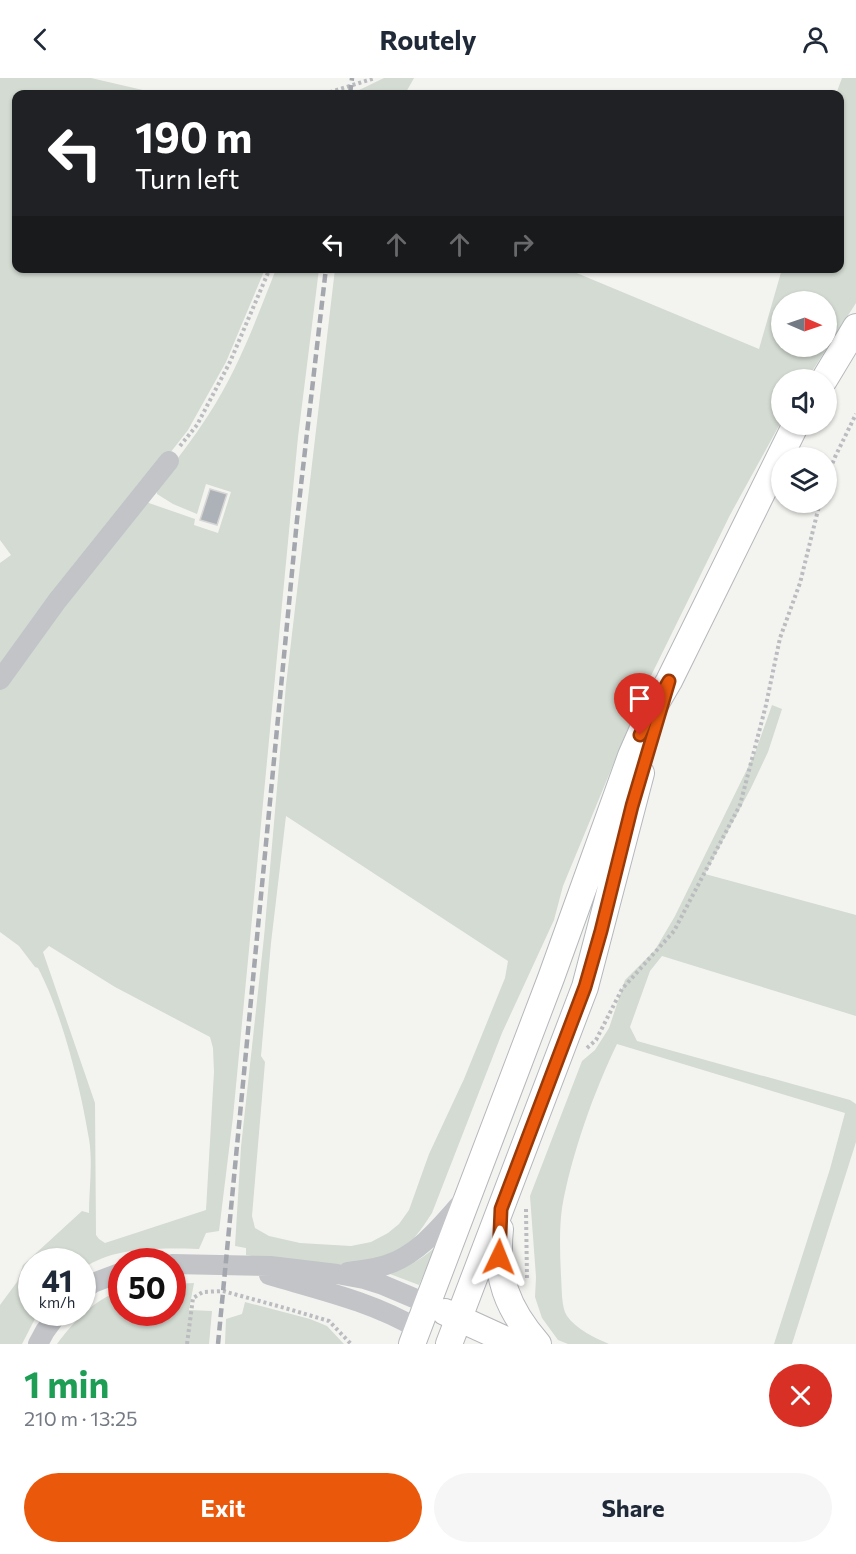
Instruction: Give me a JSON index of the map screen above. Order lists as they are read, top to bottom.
{
  "north": "right",
  "page": {
    "header": "Routely",
    "turn": ["190 m", "Turn left"],
    "speed": "41 km/h",
    "limit": "50",
    "heading": ["1 min", "210 m · 13:25"],
    "buttons": ["Exit", "Share"]
  }
}
